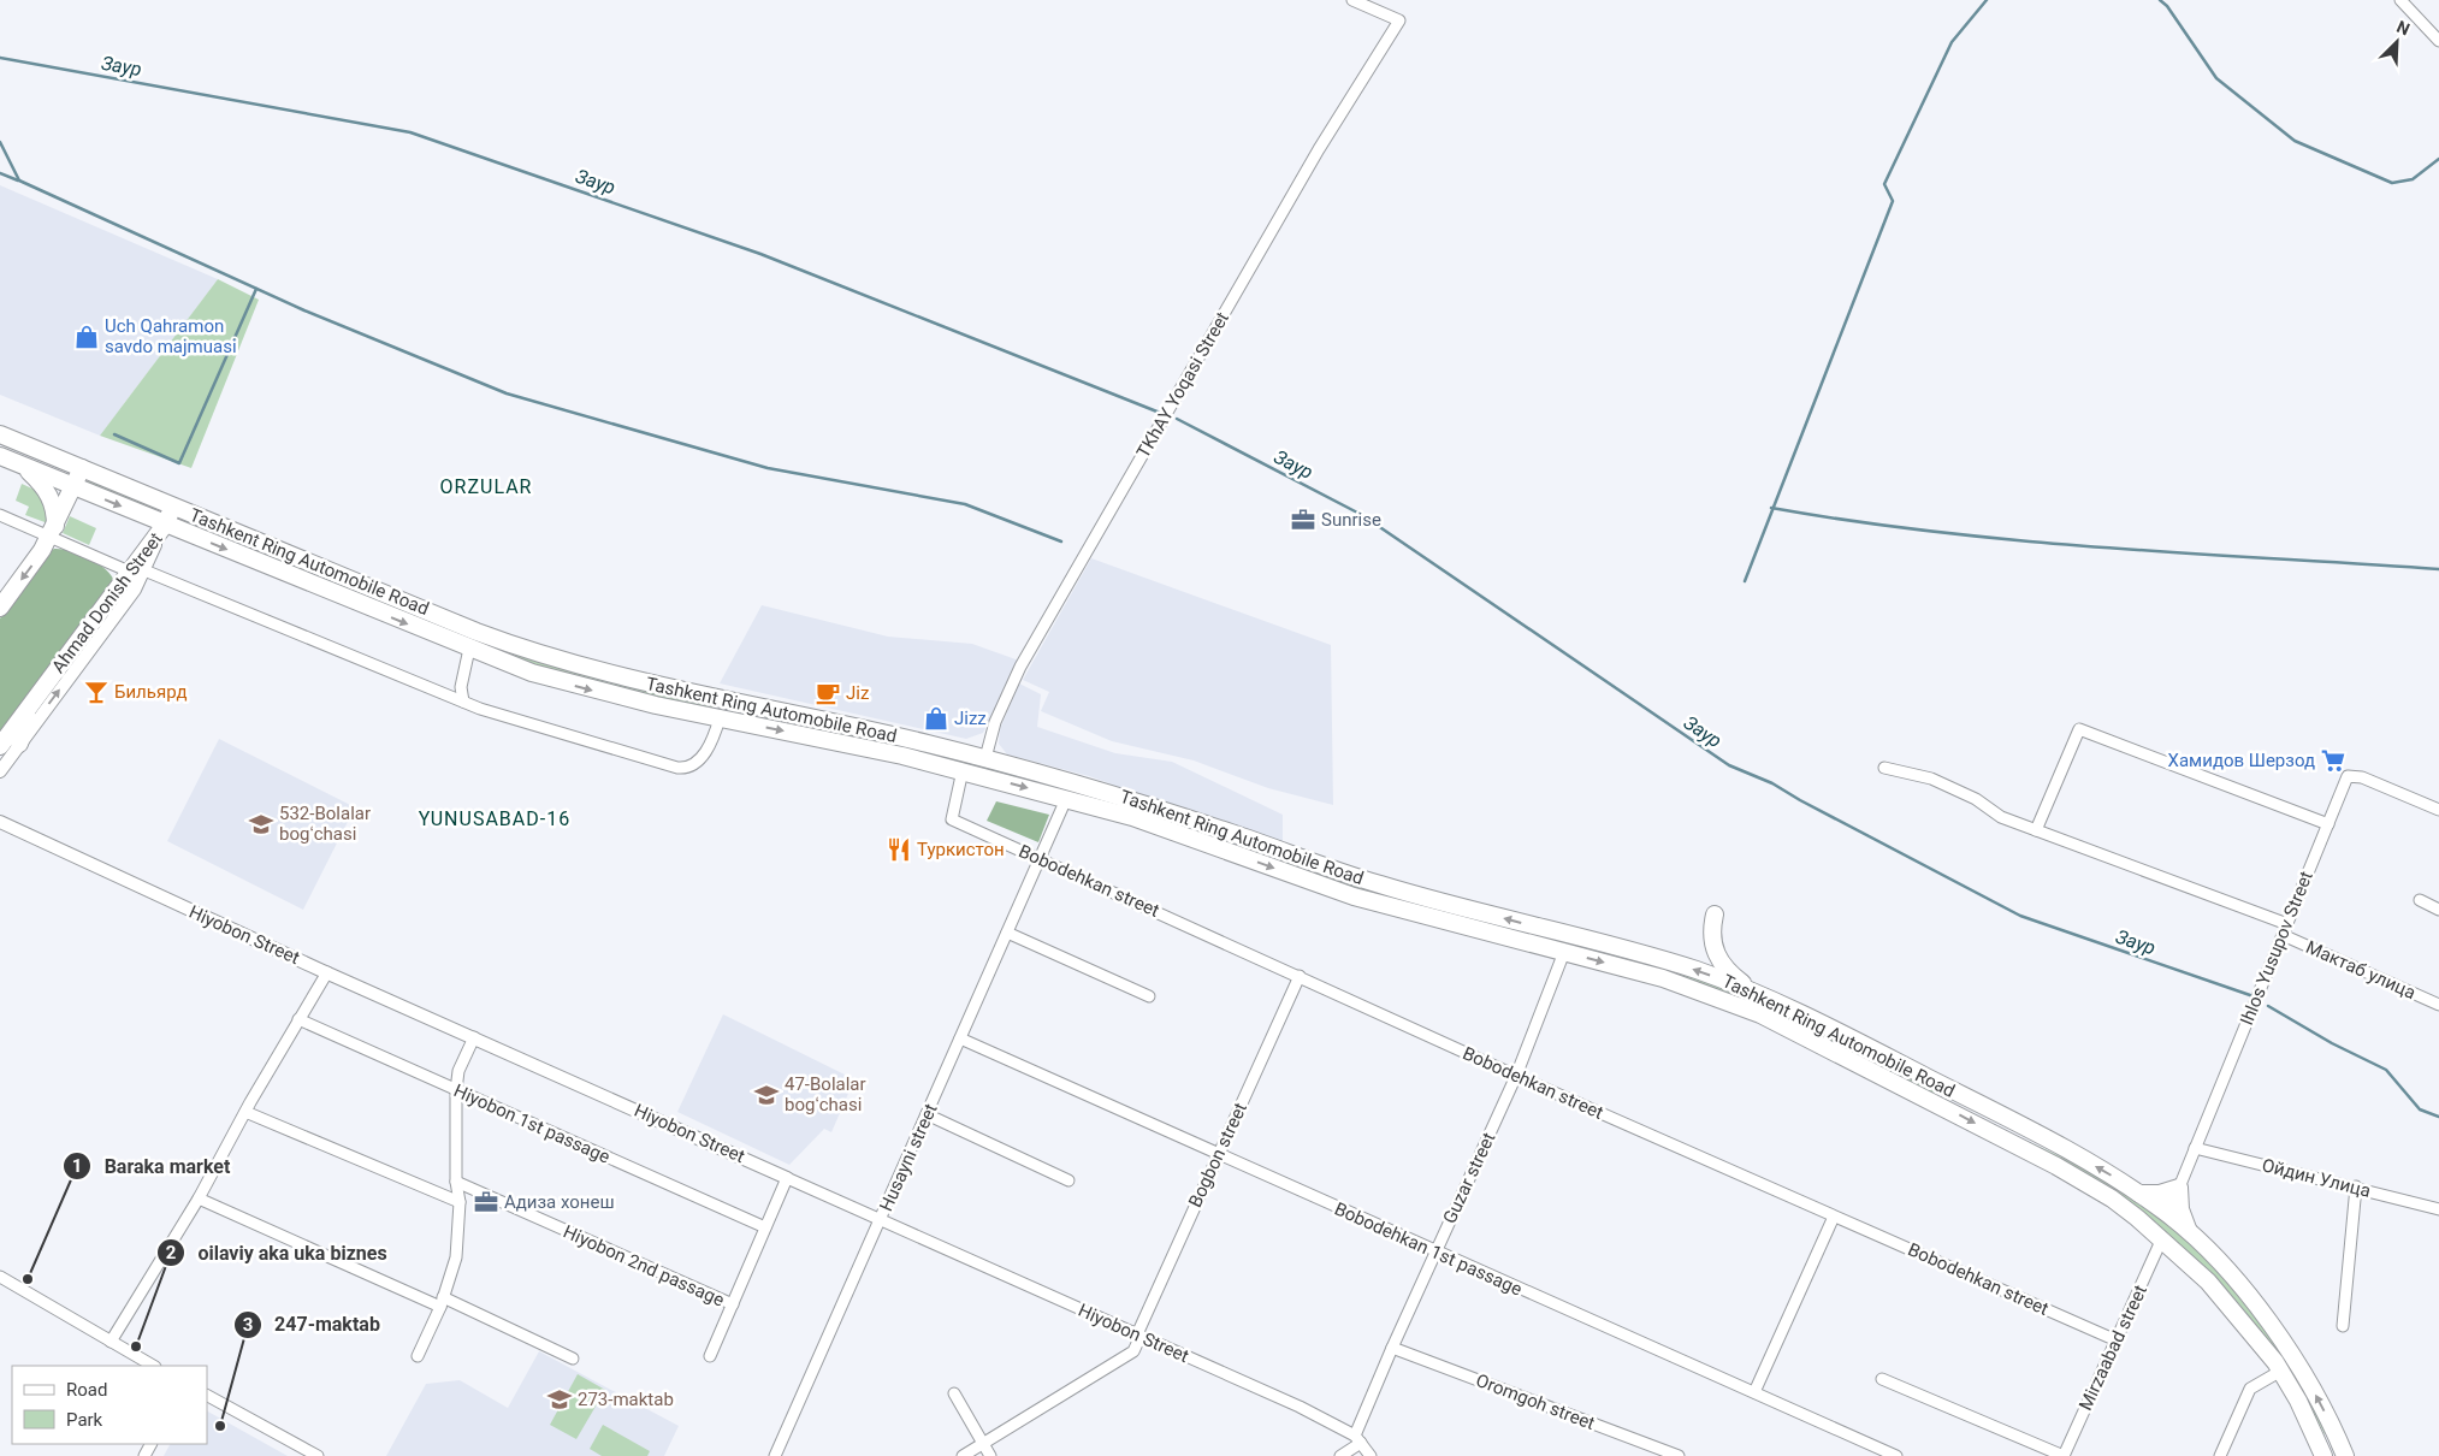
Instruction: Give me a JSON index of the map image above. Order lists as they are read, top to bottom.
{
  "streets": {
    "main road": ["Tashkent Ring Automobile Road", "Ahmad Donish Street"],
    "street": [
      "TKhAY Yoqasi Street",
      "Bobodehkan street",
      "Hiyobon Street",
      "Ihlos Yusupov Street",
      "Мактаб улица",
      "Hiyobon 1st passage",
      "Bogbon street",
      "Husayni street",
      "Guzar street",
      "Ойдин Улица",
      "Bobodehkan 1st passage",
      "Hiyobon 2nd passage",
      "Mirzaabad street",
      "Oromgoh street"
    ]
  },
  "crossings": [
    ["TKhAY Yoqasi Street", "Tashkent Ring Automobile Road"],
    ["Tashkent Ring Automobile Road", "Ahmad Donish Street"],
    ["Tashkent Ring Automobile Road", "Bobodehkan street"],
    ["Tashkent Ring Automobile Road", "Ihlos Yusupov Street"],
    ["Tashkent Ring Automobile Road", "Husayni street"],
    ["Tashkent Ring Automobile Road", "Guzar street"],
    ["Tashkent Ring Automobile Road", "Mirzaabad street"],
    ["Bobodehkan street", "Bogbon street"],
    ["Bobodehkan street", "Husayni street"],
    ["Bobodehkan street", "Guzar street"],
    ["Bobodehkan street", "Mirzaabad street"],
    ["Hiyobon Street", "Bogbon street"],
    ["Hiyobon Street", "Husayni street"],
    ["Hiyobon Street", "Guzar street"],
    ["Ihlos Yusupov Street", "Мактаб улица"],
    ["Ihlos Yusupov Street", "Ойдин Улица"],
    ["Bogbon street", "Bobodehkan 1st passage"],
    ["Husayni street", "Bobodehkan 1st passage"],
    ["Guzar street", "Bobodehkan 1st passage"],
    ["Guzar street", "Oromgoh street"]
  ],
  "districts": ["ORZULAR", "YUNUSABAD-16"],
  "water": ["Заур"],
  "places": {
    "shop": ["Uch Qahramon savdo majmuasi", "Jizz"],
    "office": ["Sunrise", "Адиза хонеш"],
    "bar": ["Бильярд"],
    "cafe": ["Jiz"],
    "supermarket": ["Хамидов Шерзод"],
    "school or university": ["532-Bolalar bogʻchasi", "47-Bolalar bogʻchasi", "273-maktab"],
    "restaurant": ["Туркистон"],
    "other": ["Baraka market", "oilaviy aka uka biznes", "247-maktab"]
  },
  "legend": ["Road", "Park"],
  "north": "top right"
}
